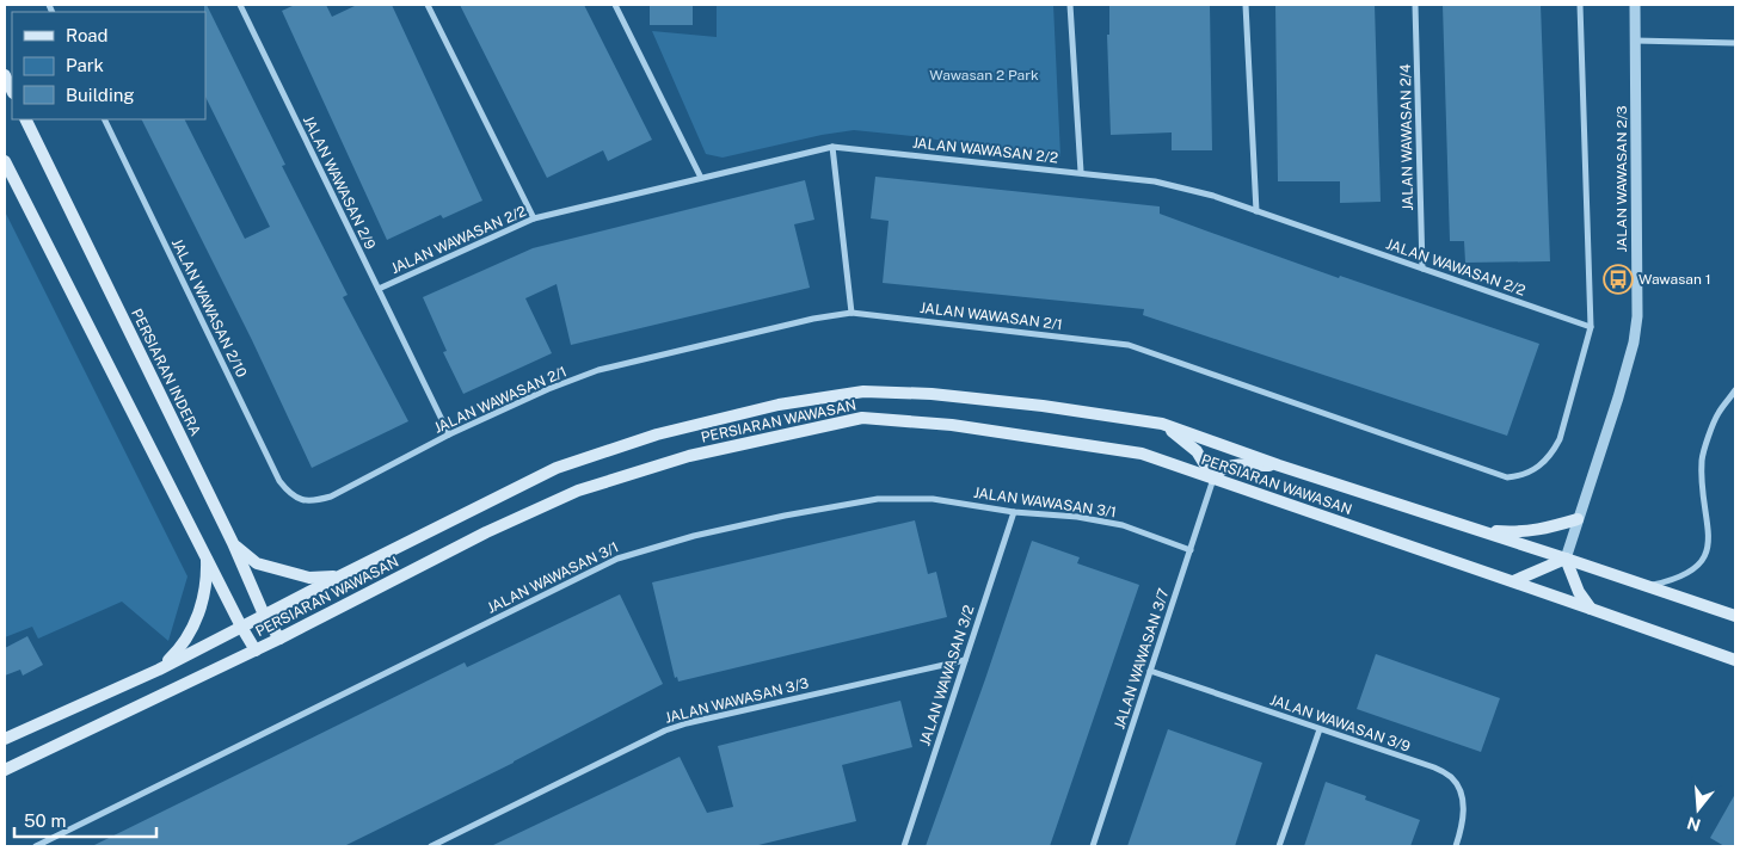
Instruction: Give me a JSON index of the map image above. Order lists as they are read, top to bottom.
{
  "streets": {
    "main road": ["PERSIARAN INDERA", "PERSIARAN WAWASAN"],
    "street": [
      "JALAN WAWASAN 2/4",
      "JALAN WAWASAN 2/2",
      "JALAN WAWASAN 2/3",
      "JALAN WAWASAN 2/9",
      "JALAN WAWASAN 2/10",
      "JALAN WAWASAN 2/1",
      "JALAN WAWASAN 3/1",
      "JALAN WAWASAN 3/7",
      "JALAN WAWASAN 3/2",
      "JALAN WAWASAN 3/3",
      "JALAN WAWASAN 3/9"
    ]
  },
  "crossings": [
    ["JALAN WAWASAN 2/4", "JALAN WAWASAN 2/2"],
    ["JALAN WAWASAN 2/2", "JALAN WAWASAN 2/9"],
    ["JALAN WAWASAN 2/2", "JALAN WAWASAN 2/1"],
    ["JALAN WAWASAN 2/3", "PERSIARAN WAWASAN"],
    ["JALAN WAWASAN 2/9", "JALAN WAWASAN 2/1"],
    ["JALAN WAWASAN 2/10", "JALAN WAWASAN 2/1"],
    ["PERSIARAN INDERA", "PERSIARAN WAWASAN"],
    ["PERSIARAN WAWASAN", "JALAN WAWASAN 3/7"],
    ["JALAN WAWASAN 3/1", "JALAN WAWASAN 3/7"],
    ["JALAN WAWASAN 3/1", "JALAN WAWASAN 3/2"],
    ["JALAN WAWASAN 3/7", "JALAN WAWASAN 3/9"],
    ["JALAN WAWASAN 3/2", "JALAN WAWASAN 3/3"]
  ],
  "parks": ["Wawasan 2 Park"],
  "places": {
    "bus stop": ["Wawasan 1"]
  },
  "legend": ["Road", "Park", "Building"],
  "scale_bar": "50 m",
  "north": "bottom"
}
